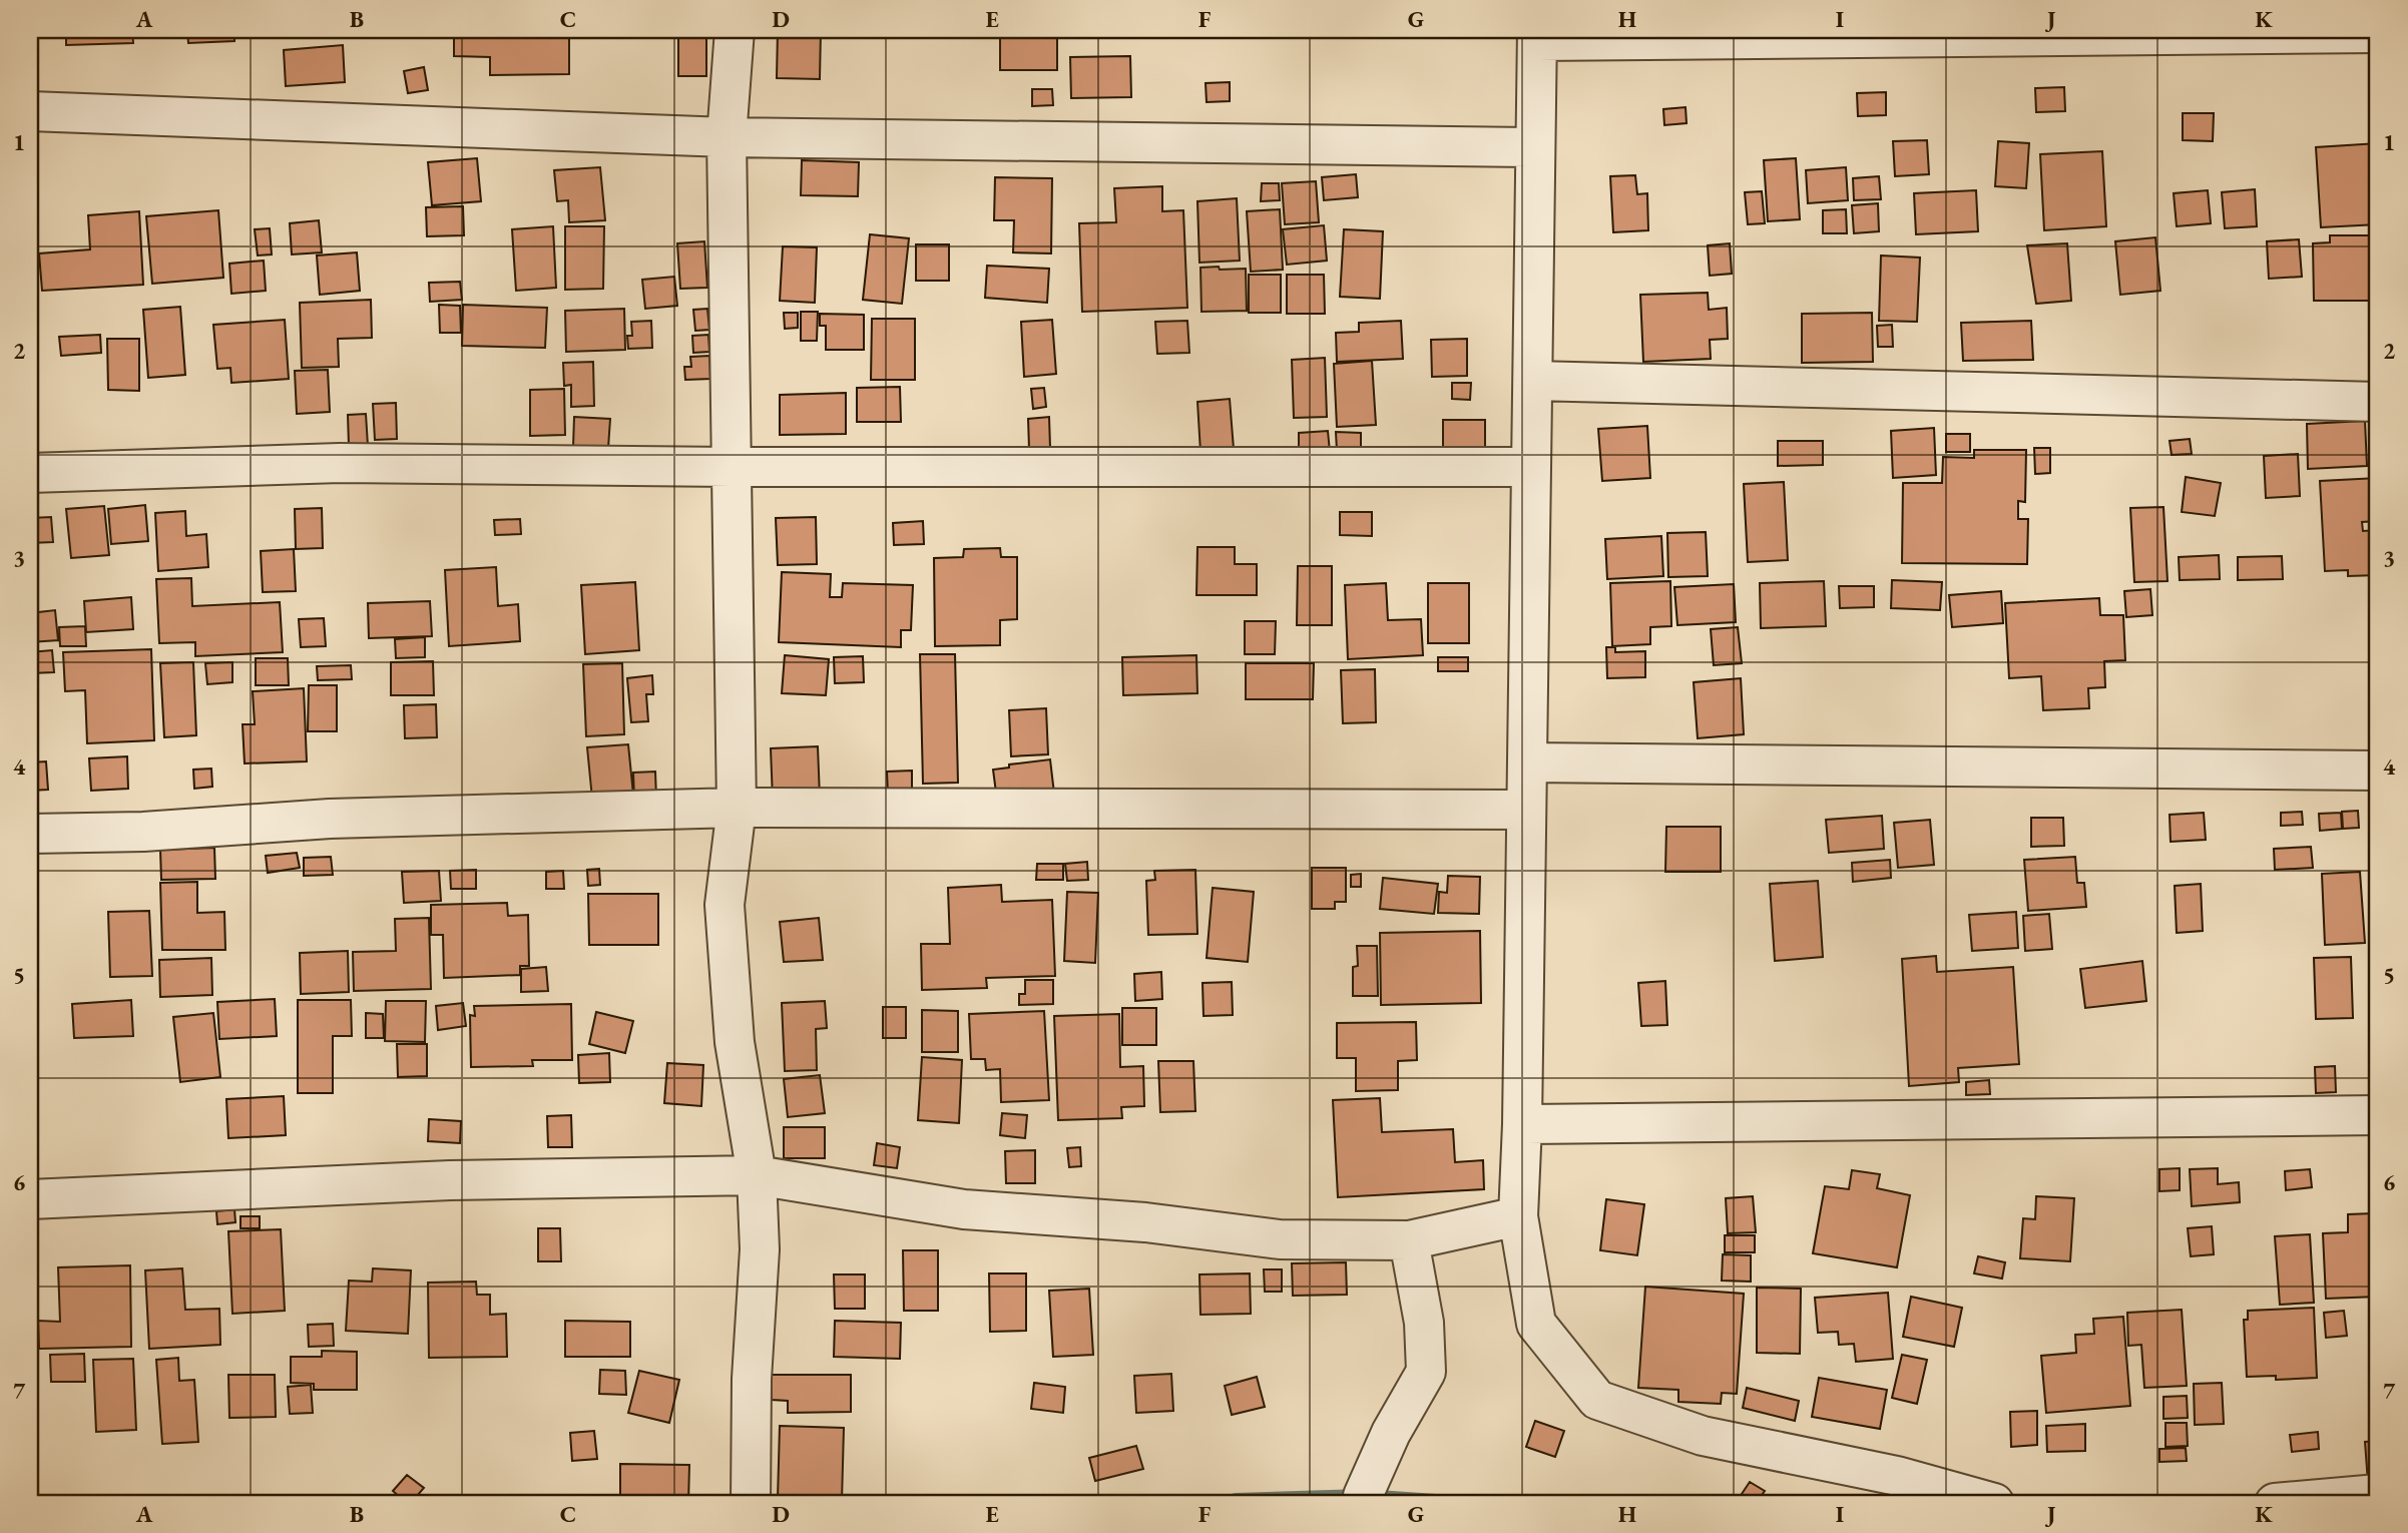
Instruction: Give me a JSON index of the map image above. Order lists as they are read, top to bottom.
{
  "grid": {
    "columns": [
      "A",
      "B",
      "C",
      "D",
      "E",
      "F",
      "G",
      "H",
      "I",
      "J",
      "K"
    ],
    "rows": [
      "1",
      "2",
      "3",
      "4",
      "5",
      "6",
      "7"
    ]
  }
}
